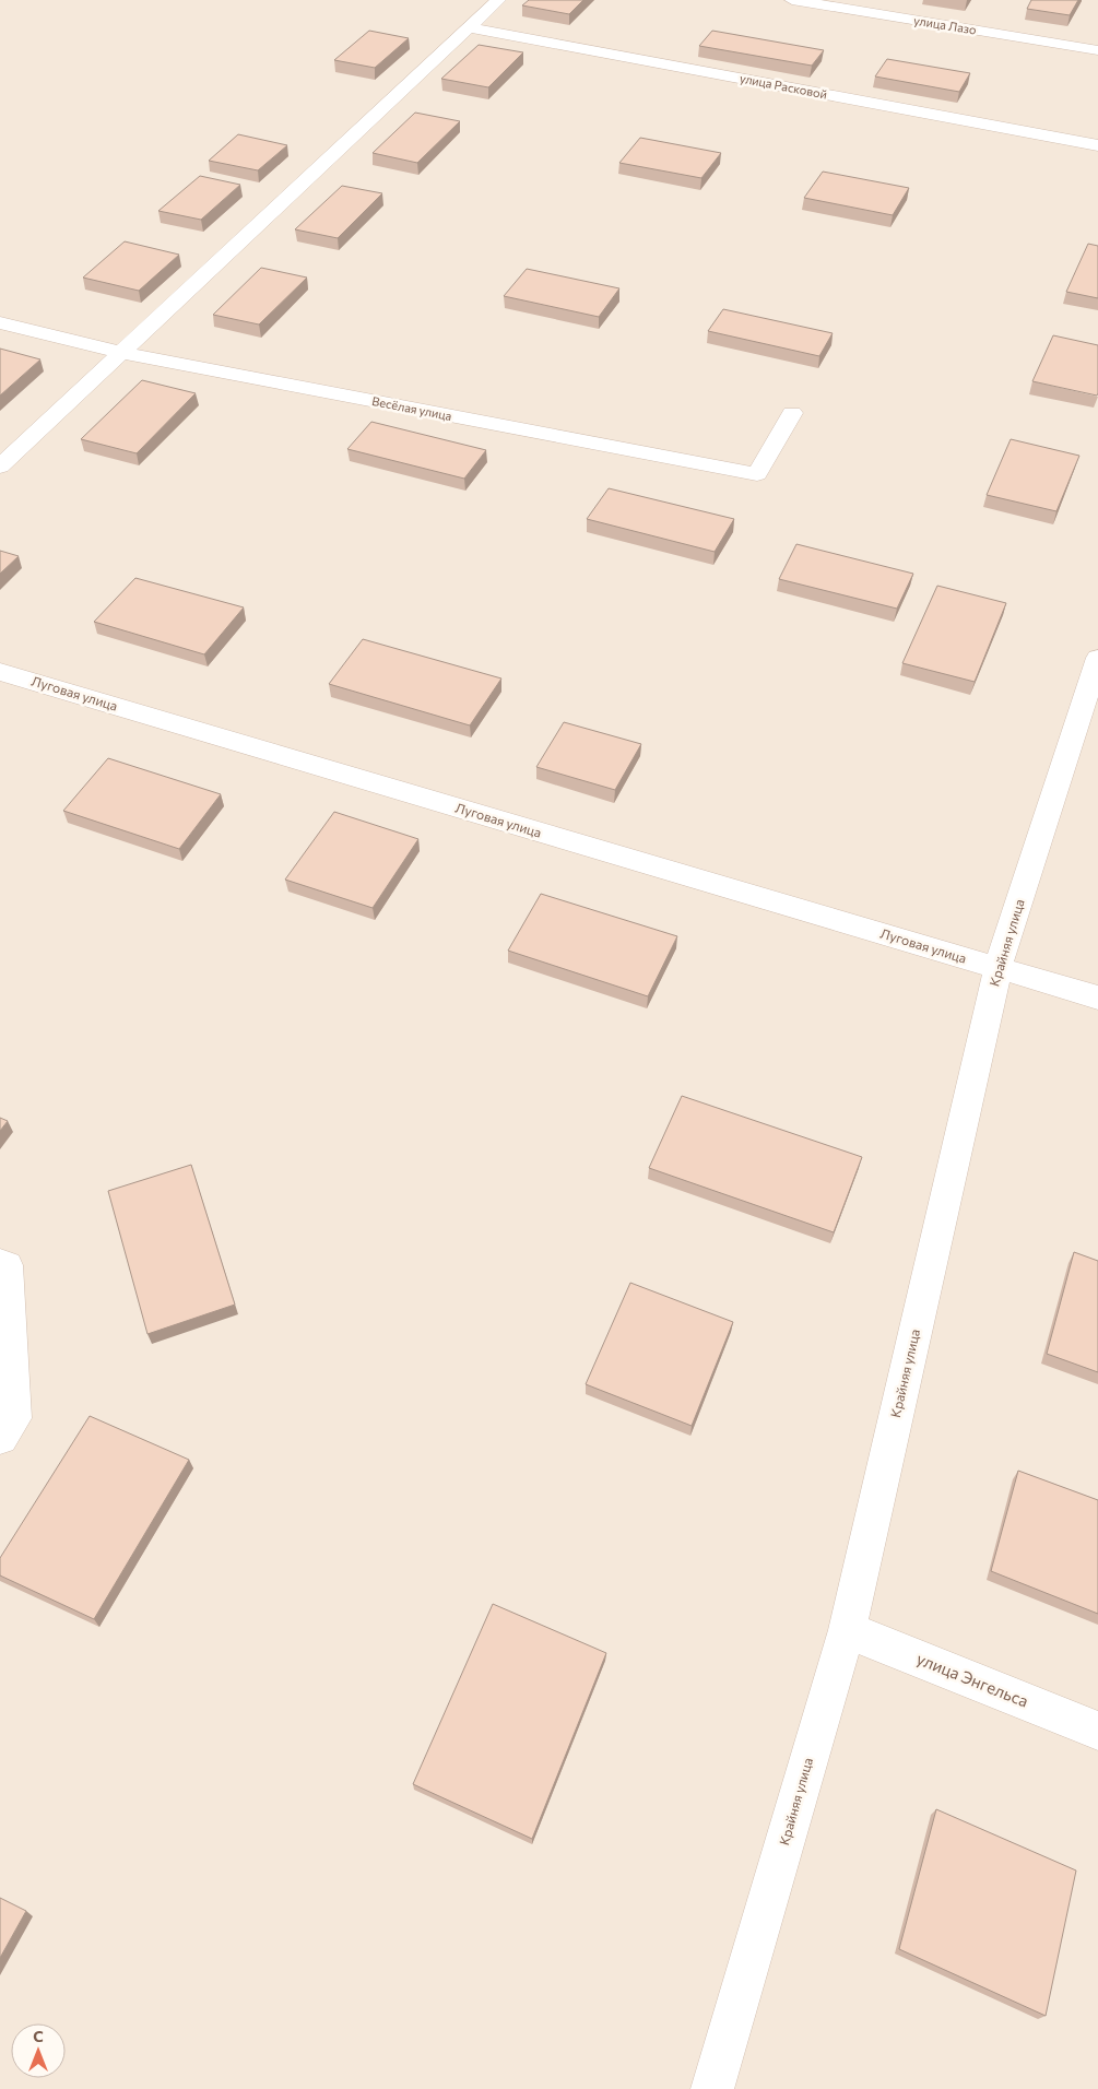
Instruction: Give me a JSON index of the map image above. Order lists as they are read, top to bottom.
{
  "streets": {
    "street": [
      "улица Лазо",
      "улица Расковой",
      "Весёлая улица",
      "Луговая улица",
      "Крайняя улица",
      "улица Энгельса"
    ]
  },
  "crossings": [
    ["Луговая улица", "Крайняя улица"],
    ["Крайняя улица", "улица Энгельса"]
  ],
  "north": "top"
}
